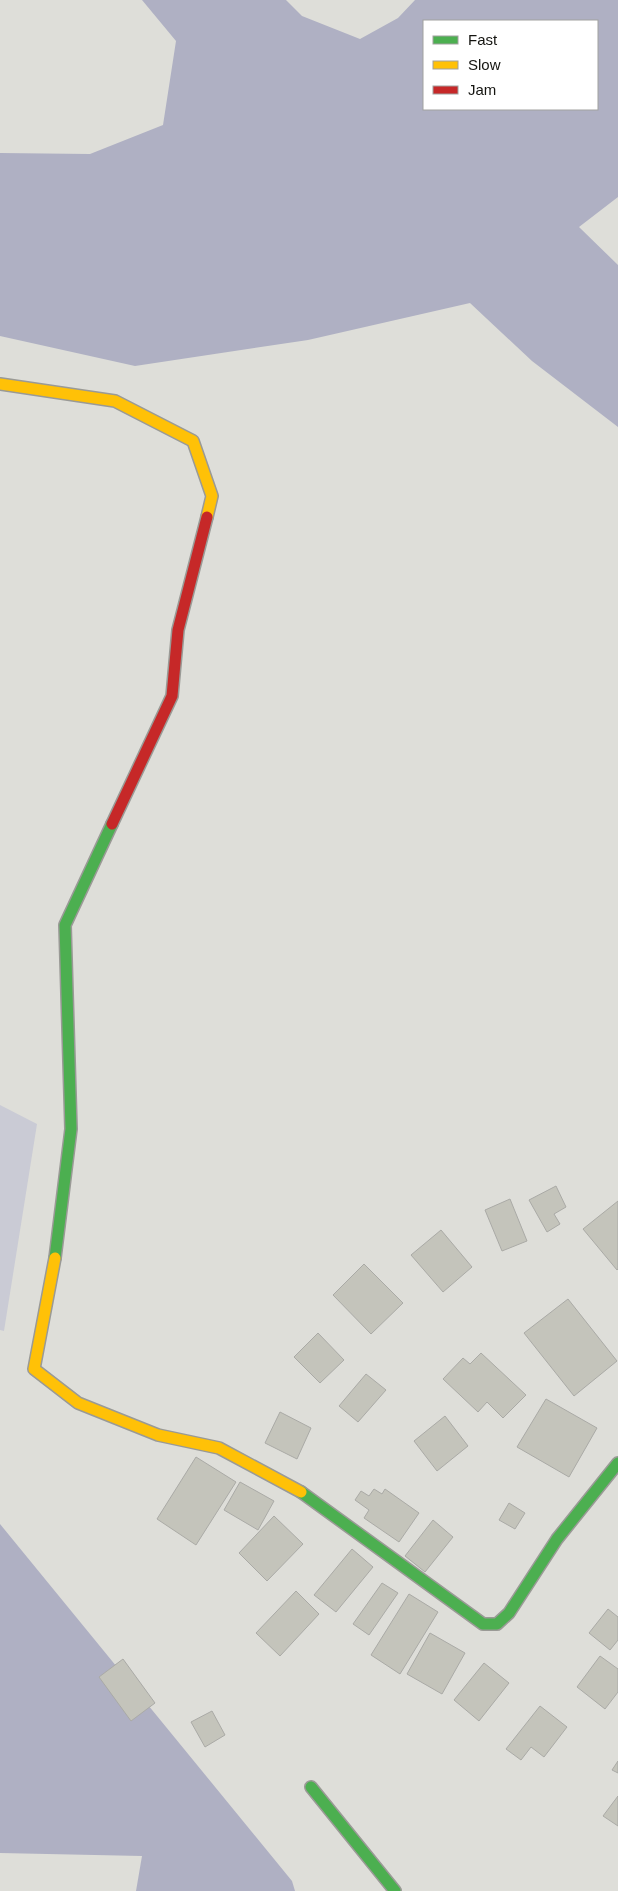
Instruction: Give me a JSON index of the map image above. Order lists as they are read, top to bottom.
{
  "legend": ["Fast", "Slow", "Jam"]
}
